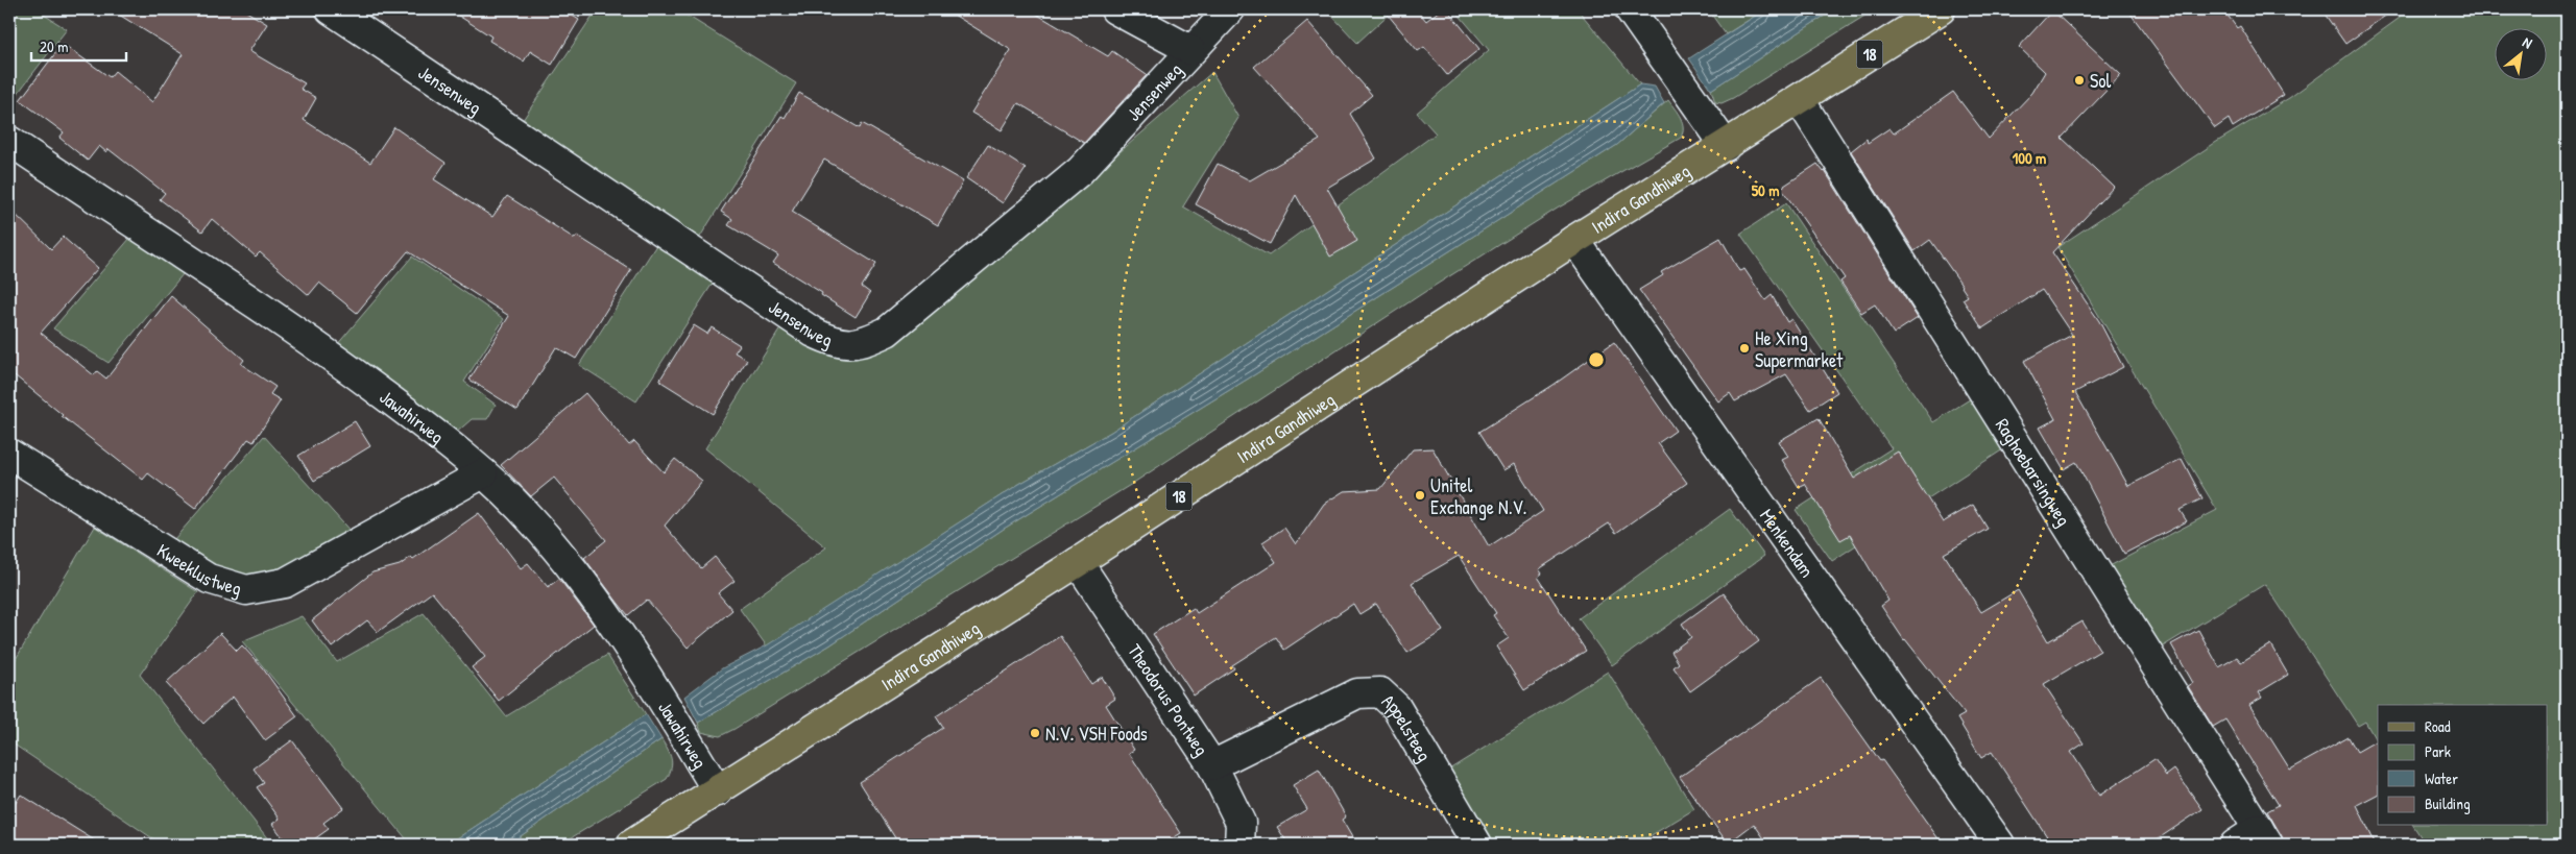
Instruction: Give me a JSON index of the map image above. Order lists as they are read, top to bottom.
{
  "streets": {
    "main road": ["18", "Indira Gandhiweg"],
    "street": [
      "Jensenweg",
      "Jawahirweg",
      "Raghoebarsingweg",
      "Menkendam",
      "Kweeklustweg",
      "Theodorus Pontweg",
      "Appelsteeg"
    ]
  },
  "crossings": [
    ["Indira Gandhiweg", "Jawahirweg"],
    ["Indira Gandhiweg", "Raghoebarsingweg"],
    ["Indira Gandhiweg", "Menkendam"],
    ["Indira Gandhiweg", "Theodorus Pontweg"],
    ["Jawahirweg", "Kweeklustweg"],
    ["Theodorus Pontweg", "Appelsteeg"]
  ],
  "places": [
    "Sol",
    "He Xing Supermarket",
    "Unitel Exchange N.V.",
    "N.V. VSH Foods"
  ],
  "legend": [
    "Road",
    "Park",
    "Water",
    "Building"
  ],
  "scale_bar": "20 m",
  "north": "top right",
  "rings": ["100 m", "50 m"]
}
